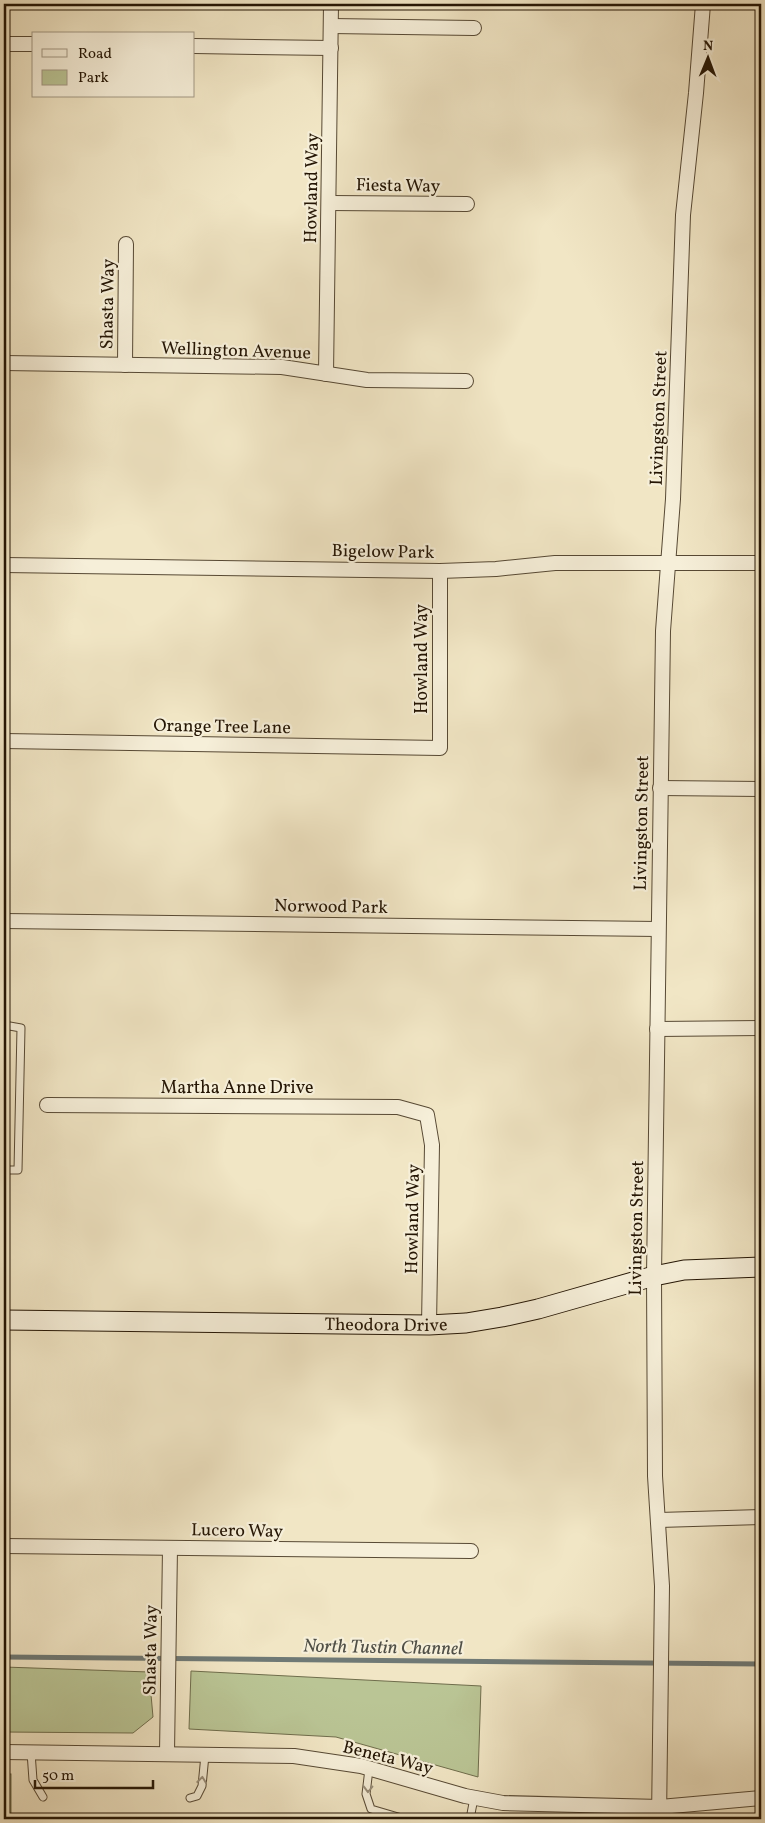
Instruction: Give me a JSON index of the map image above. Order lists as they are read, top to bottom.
{
  "streets": {
    "street": [
      "Fiesta Way",
      "Howland Way",
      "Shasta Way",
      "Wellington Avenue",
      "Livingston Street",
      "Bigelow Park",
      "Orange Tree Lane",
      "Norwood Park",
      "Martha Anne Drive",
      "Theodora Drive",
      "Lucero Way",
      "Beneta Way"
    ]
  },
  "crossings": [
    ["Fiesta Way", "Howland Way"],
    ["Howland Way", "Wellington Avenue"],
    ["Howland Way", "Bigelow Park"],
    ["Howland Way", "Orange Tree Lane"],
    ["Howland Way", "Martha Anne Drive"],
    ["Howland Way", "Theodora Drive"],
    ["Shasta Way", "Wellington Avenue"],
    ["Shasta Way", "Lucero Way"],
    ["Shasta Way", "Beneta Way"],
    ["Livingston Street", "Bigelow Park"],
    ["Livingston Street", "Norwood Park"],
    ["Livingston Street", "Theodora Drive"],
    ["Livingston Street", "Beneta Way"]
  ],
  "water": ["North Tustin Channel"],
  "legend": ["Road", "Park"],
  "scale_bar": "50 m",
  "north": "top"
}
